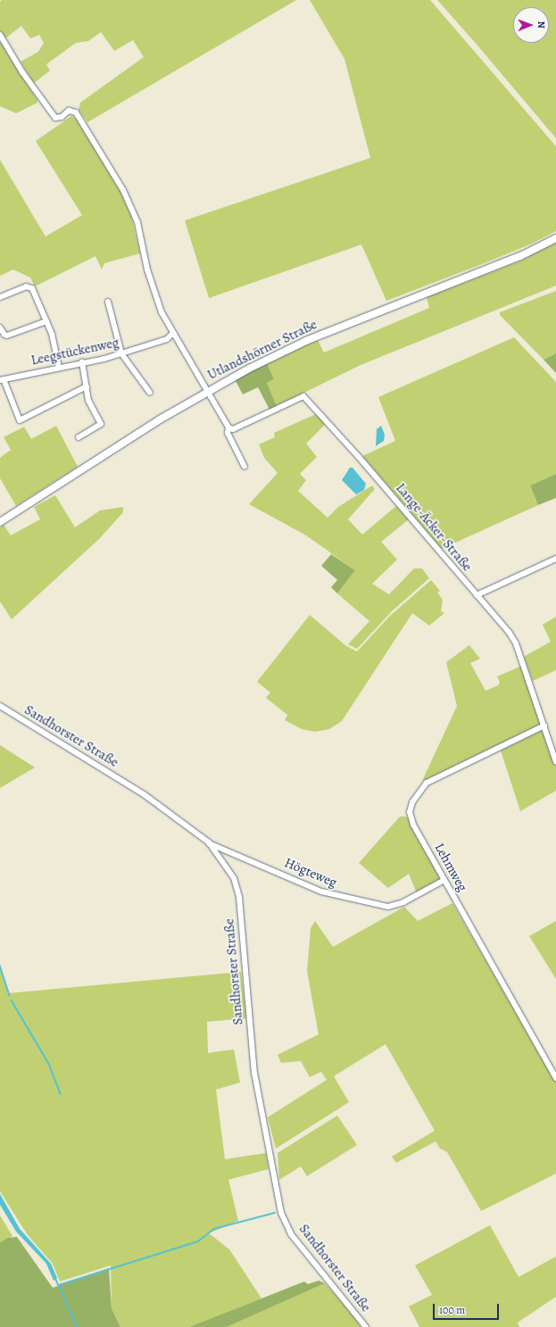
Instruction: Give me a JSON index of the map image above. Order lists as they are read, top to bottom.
{
  "streets": {
    "street": [
      "Utlandshörner Straße",
      "Leegstückenweg",
      "Lange-Äcker-Straße",
      "Sandhorster Straße",
      "Lehmweg",
      "Högteweg"
    ]
  },
  "crossings": [
    ["Lange-Äcker-Straße", "Lehmweg"],
    ["Sandhorster Straße", "Högteweg"],
    ["Lehmweg", "Högteweg"]
  ],
  "scale_bar": "100 m",
  "north": "right"
}
